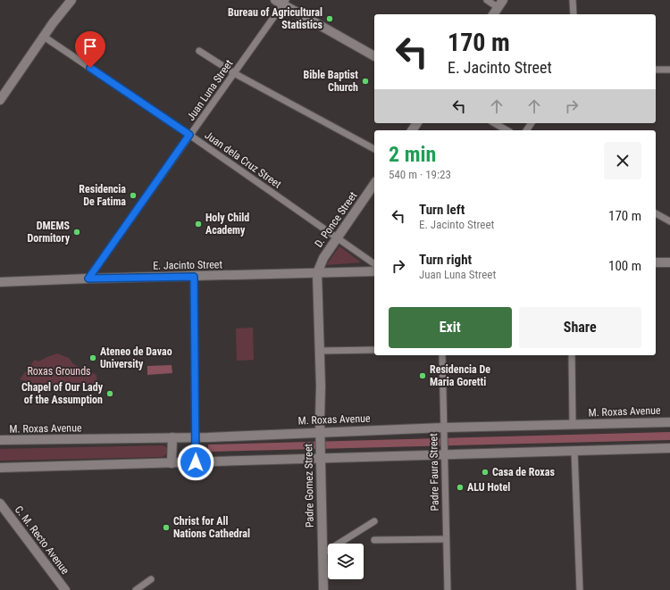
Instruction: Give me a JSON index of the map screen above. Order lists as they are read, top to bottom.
{
  "streets": {
    "main road": [
      "D. Ponce Street",
      "E. Jacinto Street",
      "M. Roxas Avenue",
      "Padre Gomez Street",
      "C. M. Recto Avenue"
    ],
    "street": ["Juan Luna Street", "Juan dela Cruz Street", "Padre Faura Street"]
  },
  "crossings": [
    ["Juan Luna Street", "Juan dela Cruz Street"],
    ["Juan Luna Street", "E. Jacinto Street"],
    ["Juan dela Cruz Street", "D. Ponce Street"],
    ["D. Ponce Street", "E. Jacinto Street"],
    ["D. Ponce Street", "Padre Gomez Street"],
    ["E. Jacinto Street", "Padre Gomez Street"],
    ["M. Roxas Avenue", "Padre Faura Street"],
    ["M. Roxas Avenue", "Padre Gomez Street"]
  ],
  "parks": ["Roxas Grounds"],
  "places": [
    "Bureau of Agricultural Statistics",
    "Bible Baptist Church",
    "Residencia De Fatima",
    "Holy Child Academy",
    "DMEMS Dormitory",
    "Ateneo de Davao University",
    "Residencia De Maria Goretti",
    "Chapel of Our Lady of the Assumption",
    "Casa de Roxas",
    "ALU Hotel",
    "Christ for All Nations Cathedral"
  ],
  "page": {
    "turn": ["170 m", "E. Jacinto Street"],
    "heading": ["2 min", "540 m · 19:23"],
    "list": [
      {
        "name": "Turn left",
        "note": "E. Jacinto Street",
        "value": "170 m"
      },
      {
        "name": "Turn right",
        "note": "Juan Luna Street",
        "value": "100 m"
      }
    ],
    "buttons": ["Exit", "Share"]
  }
}
